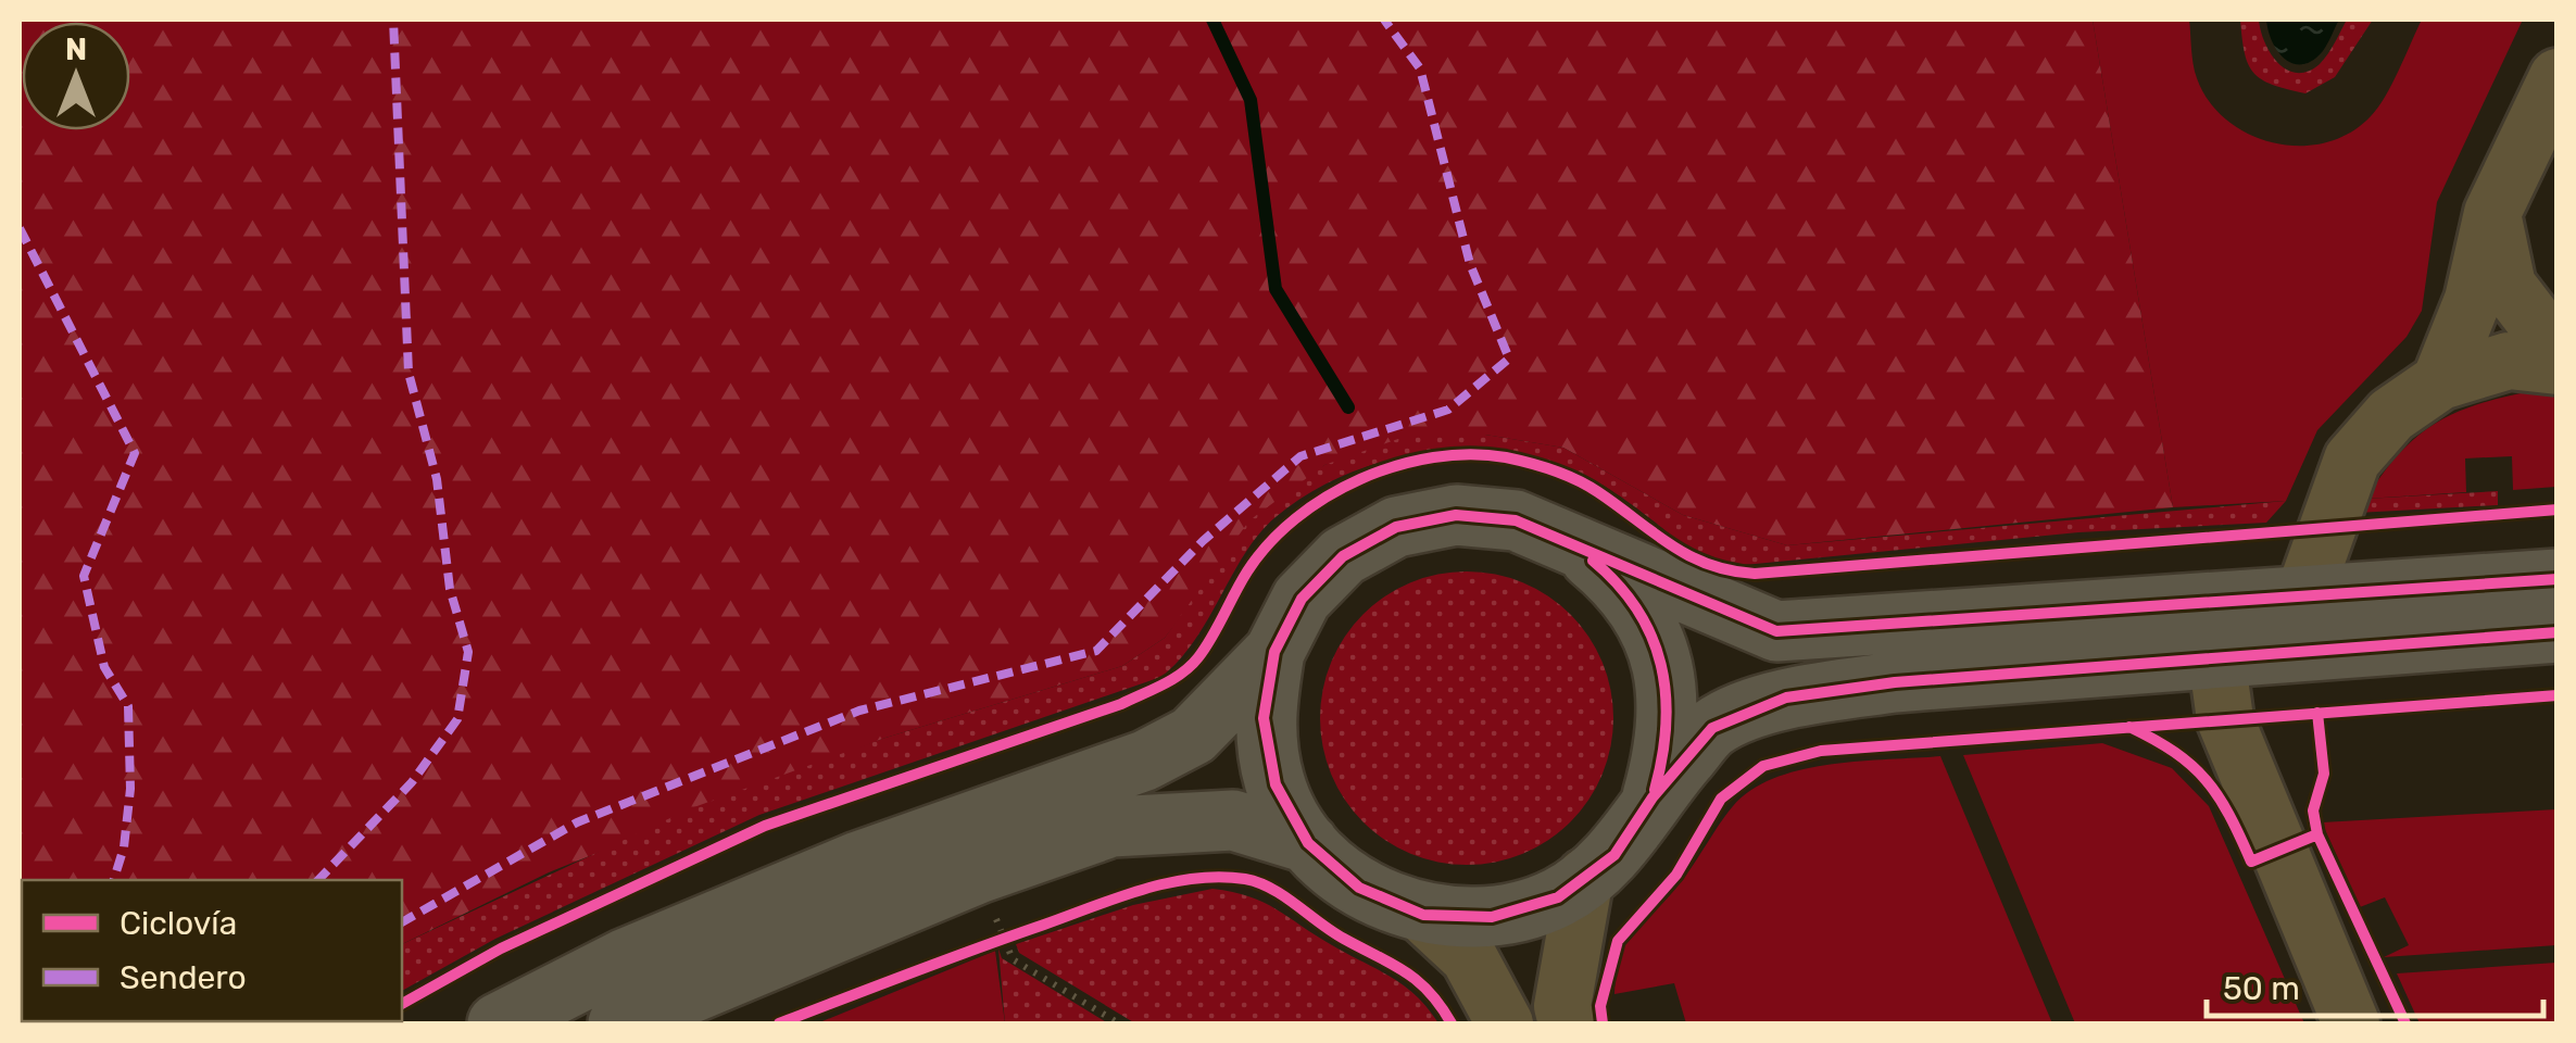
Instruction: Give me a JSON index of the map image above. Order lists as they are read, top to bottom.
{
  "legend": ["Ciclovía", "Sendero"],
  "scale_bar": "50 m",
  "north": "top"
}
